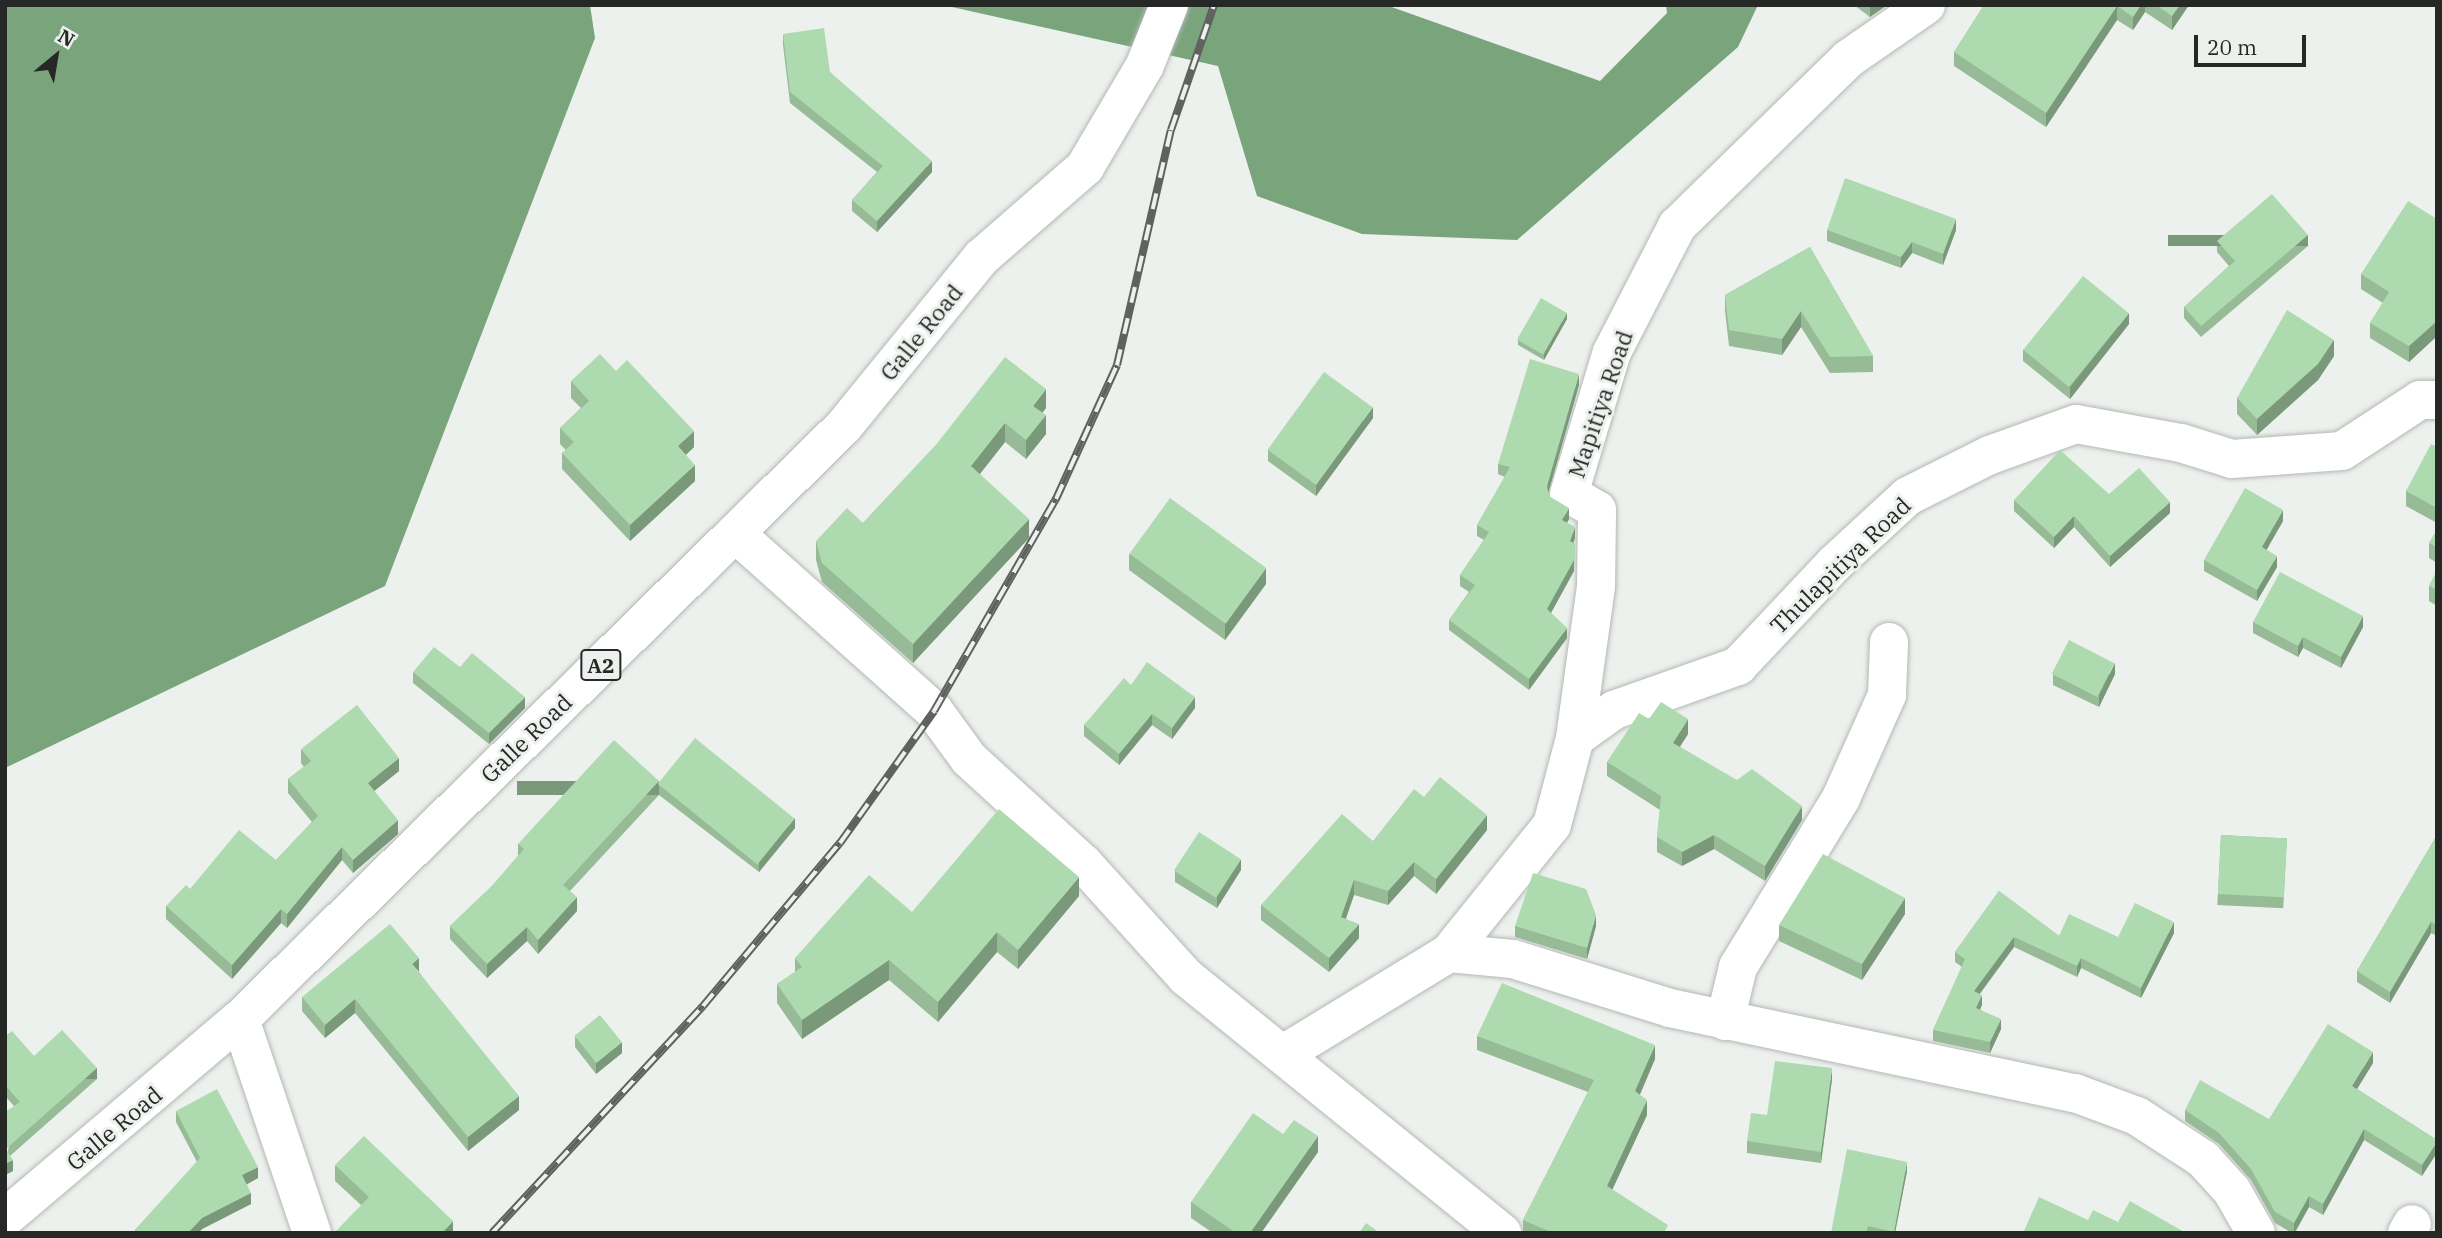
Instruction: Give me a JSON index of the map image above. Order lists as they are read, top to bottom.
{
  "streets": {
    "main road": [
      "Galle Road",
      "Mapitiya Road",
      "Thulapitiya Road",
      "A2"
    ]
  },
  "crossings": [
    ["Mapitiya Road", "Thulapitiya Road"]
  ],
  "scale_bar": "20 m",
  "north": "top right"
}
